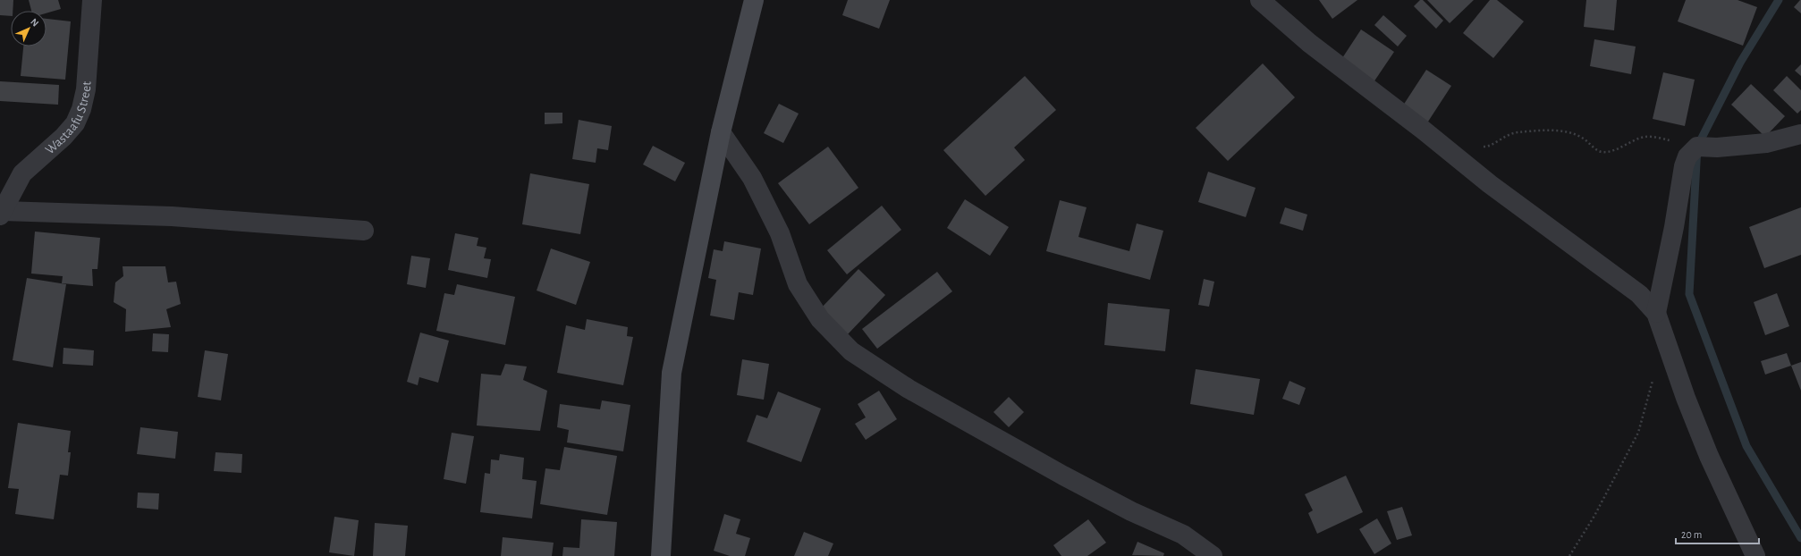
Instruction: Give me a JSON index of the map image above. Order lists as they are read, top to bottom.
{
  "streets": {
    "street": ["Wastaafu Street"]
  },
  "scale_bar": "20 m",
  "north": "top right"
}
